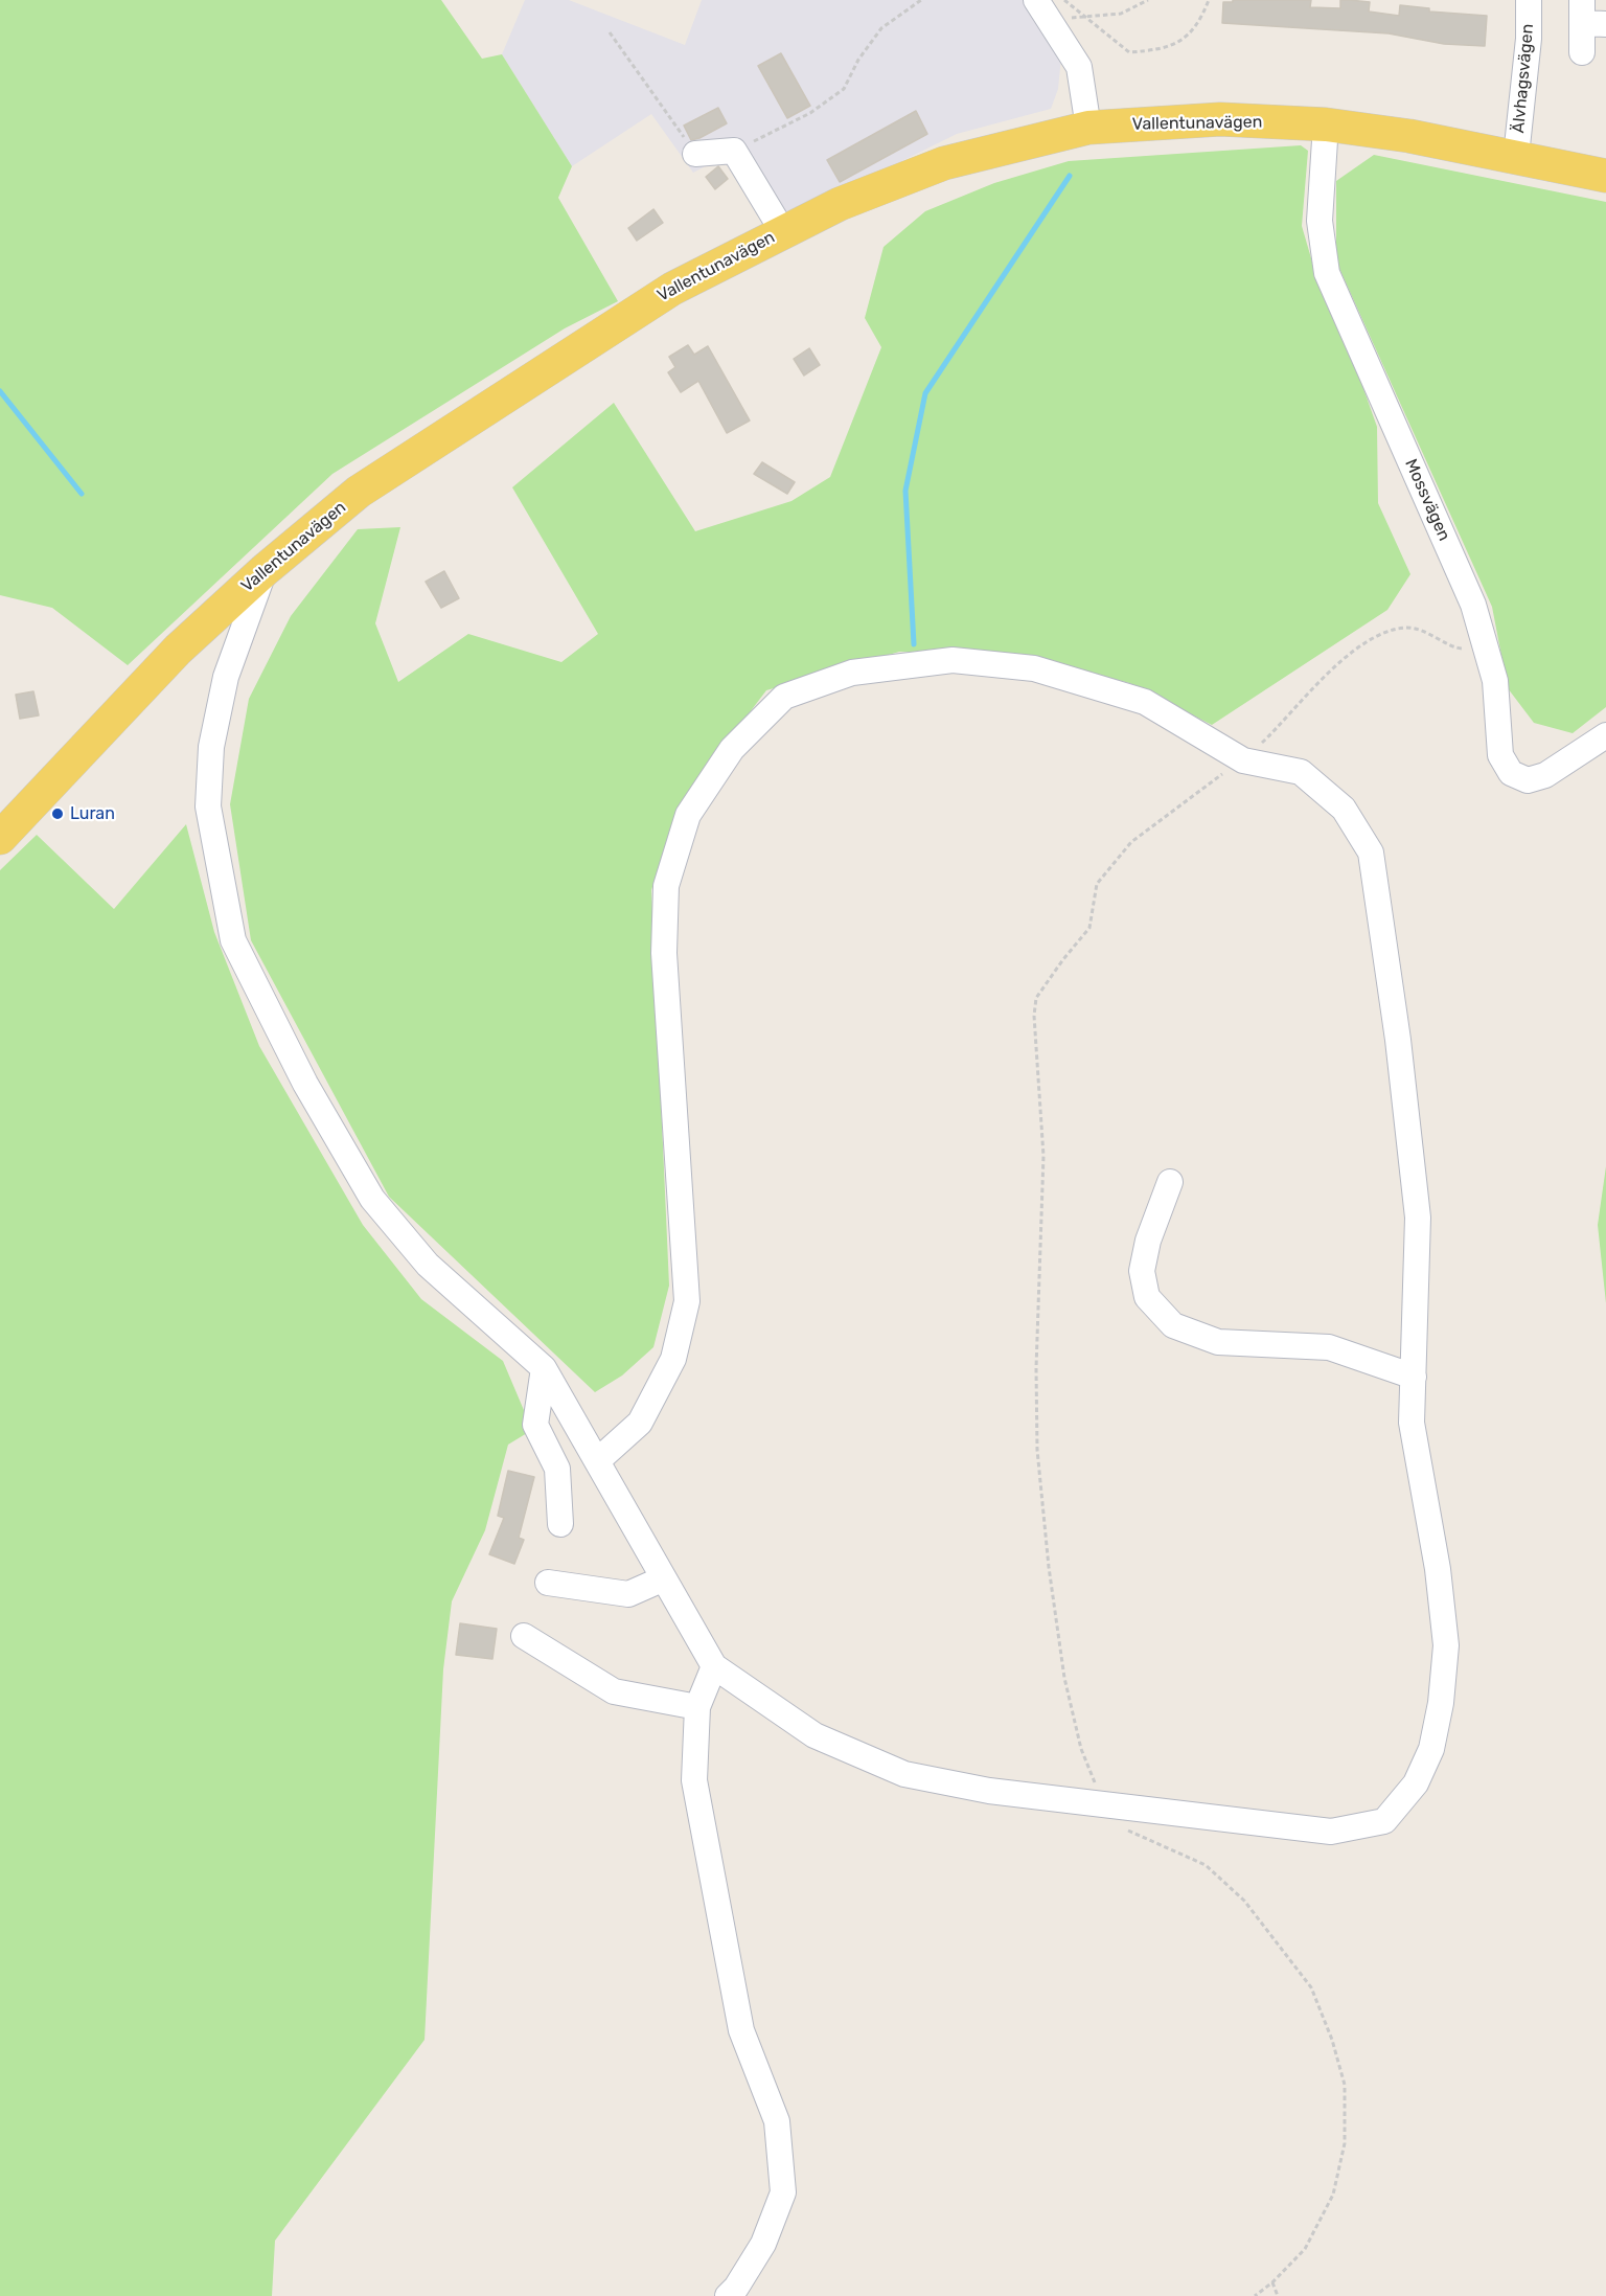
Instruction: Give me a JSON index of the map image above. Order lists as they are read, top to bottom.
{
  "streets": {
    "main road": ["Vallentunavägen"],
    "street": ["Älvhagsvägen", "Mossvägen"]
  },
  "crossings": [
    ["Älvhagsvägen", "Vallentunavägen"],
    ["Vallentunavägen", "Mossvägen"]
  ],
  "places": ["Luran"]
}
